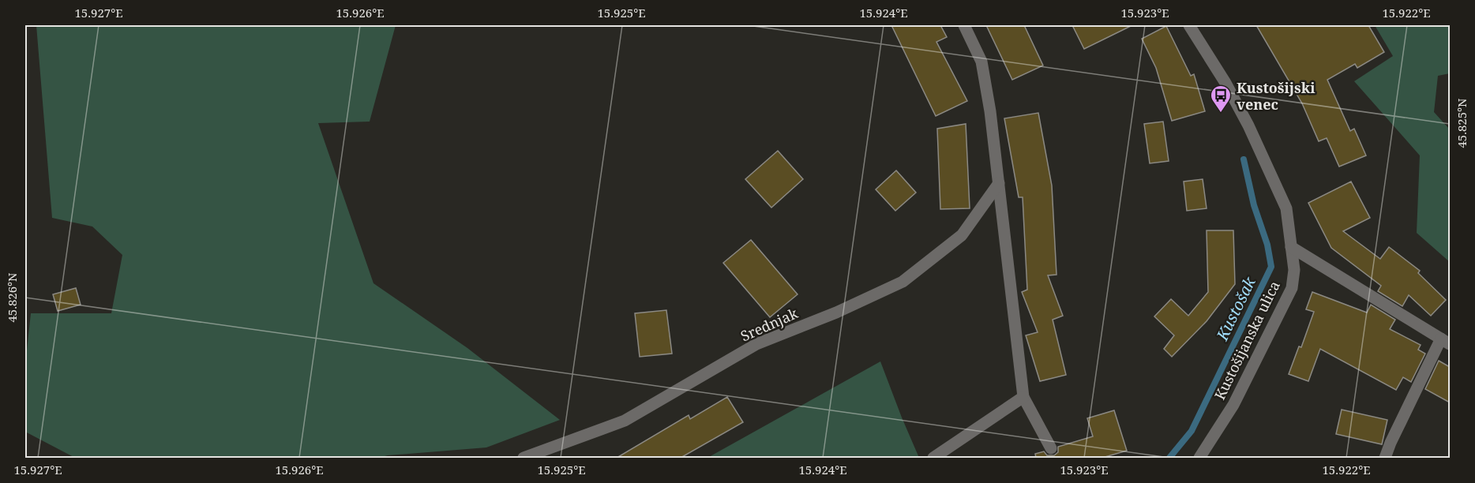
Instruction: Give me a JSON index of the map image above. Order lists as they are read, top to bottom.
{
  "streets": {
    "street": ["Srednjak", "Kustošijanska ulica"]
  },
  "water": ["Kustošak"],
  "places": {
    "bus stop": ["Kustošijski venec"]
  },
  "coordinates": [
    "15.927°E",
    "15.926°E",
    "15.925°E",
    "15.924°E",
    "15.923°E",
    "15.922°E",
    "45.825°N",
    "45.826°N"
  ]
}
